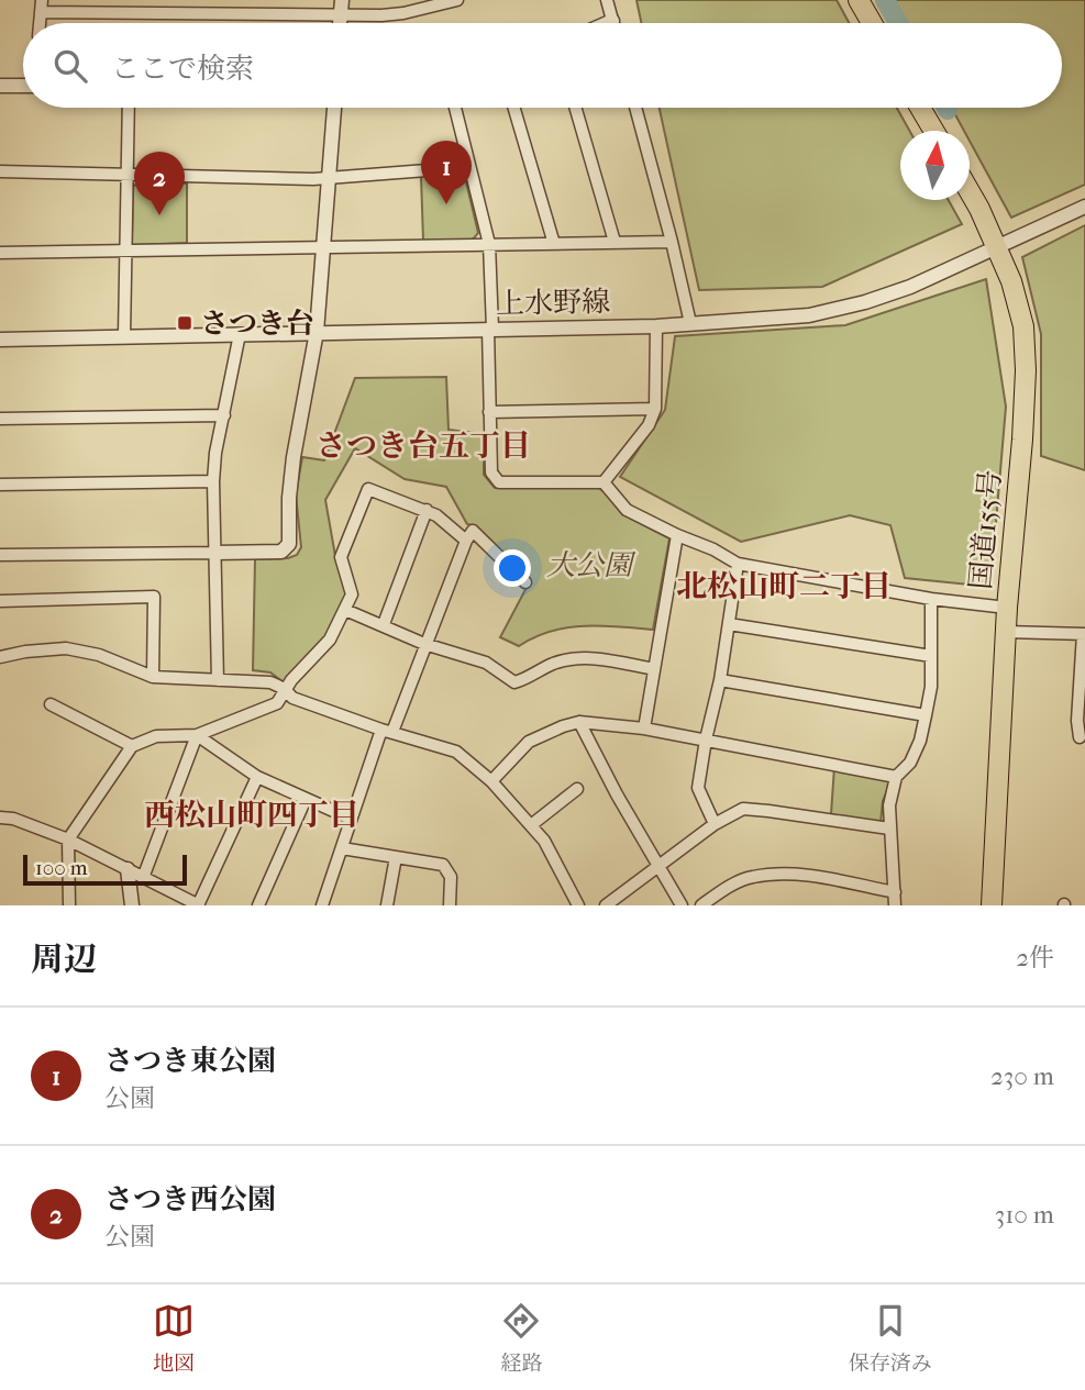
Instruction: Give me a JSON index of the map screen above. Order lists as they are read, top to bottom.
{
  "streets": {
    "highway": ["国道155号"],
    "street": ["上水野線"]
  },
  "crossings": [
    ["上水野線", "国道155号"]
  ],
  "districts": ["さつき台五丁目", "北松山町二丁目", "西松山町四丁目"],
  "parks": ["大公園"],
  "places": {
    "transit": ["さつき台"]
  },
  "scale_bar": "100 m",
  "north": "top",
  "page": {
    "search": "ここで検索",
    "pins": ["1", "2"],
    "scale": "100 m",
    "heading": ["周辺", "2件"],
    "list": [
      {
        "mark": "1",
        "name": "さつき東公園",
        "note": "公園",
        "value": "230 m"
      },
      {
        "mark": "2",
        "name": "さつき西公園",
        "note": "公園",
        "value": "310 m"
      }
    ],
    "nav": ["地図", "経路", "保存済み"]
  }
}
